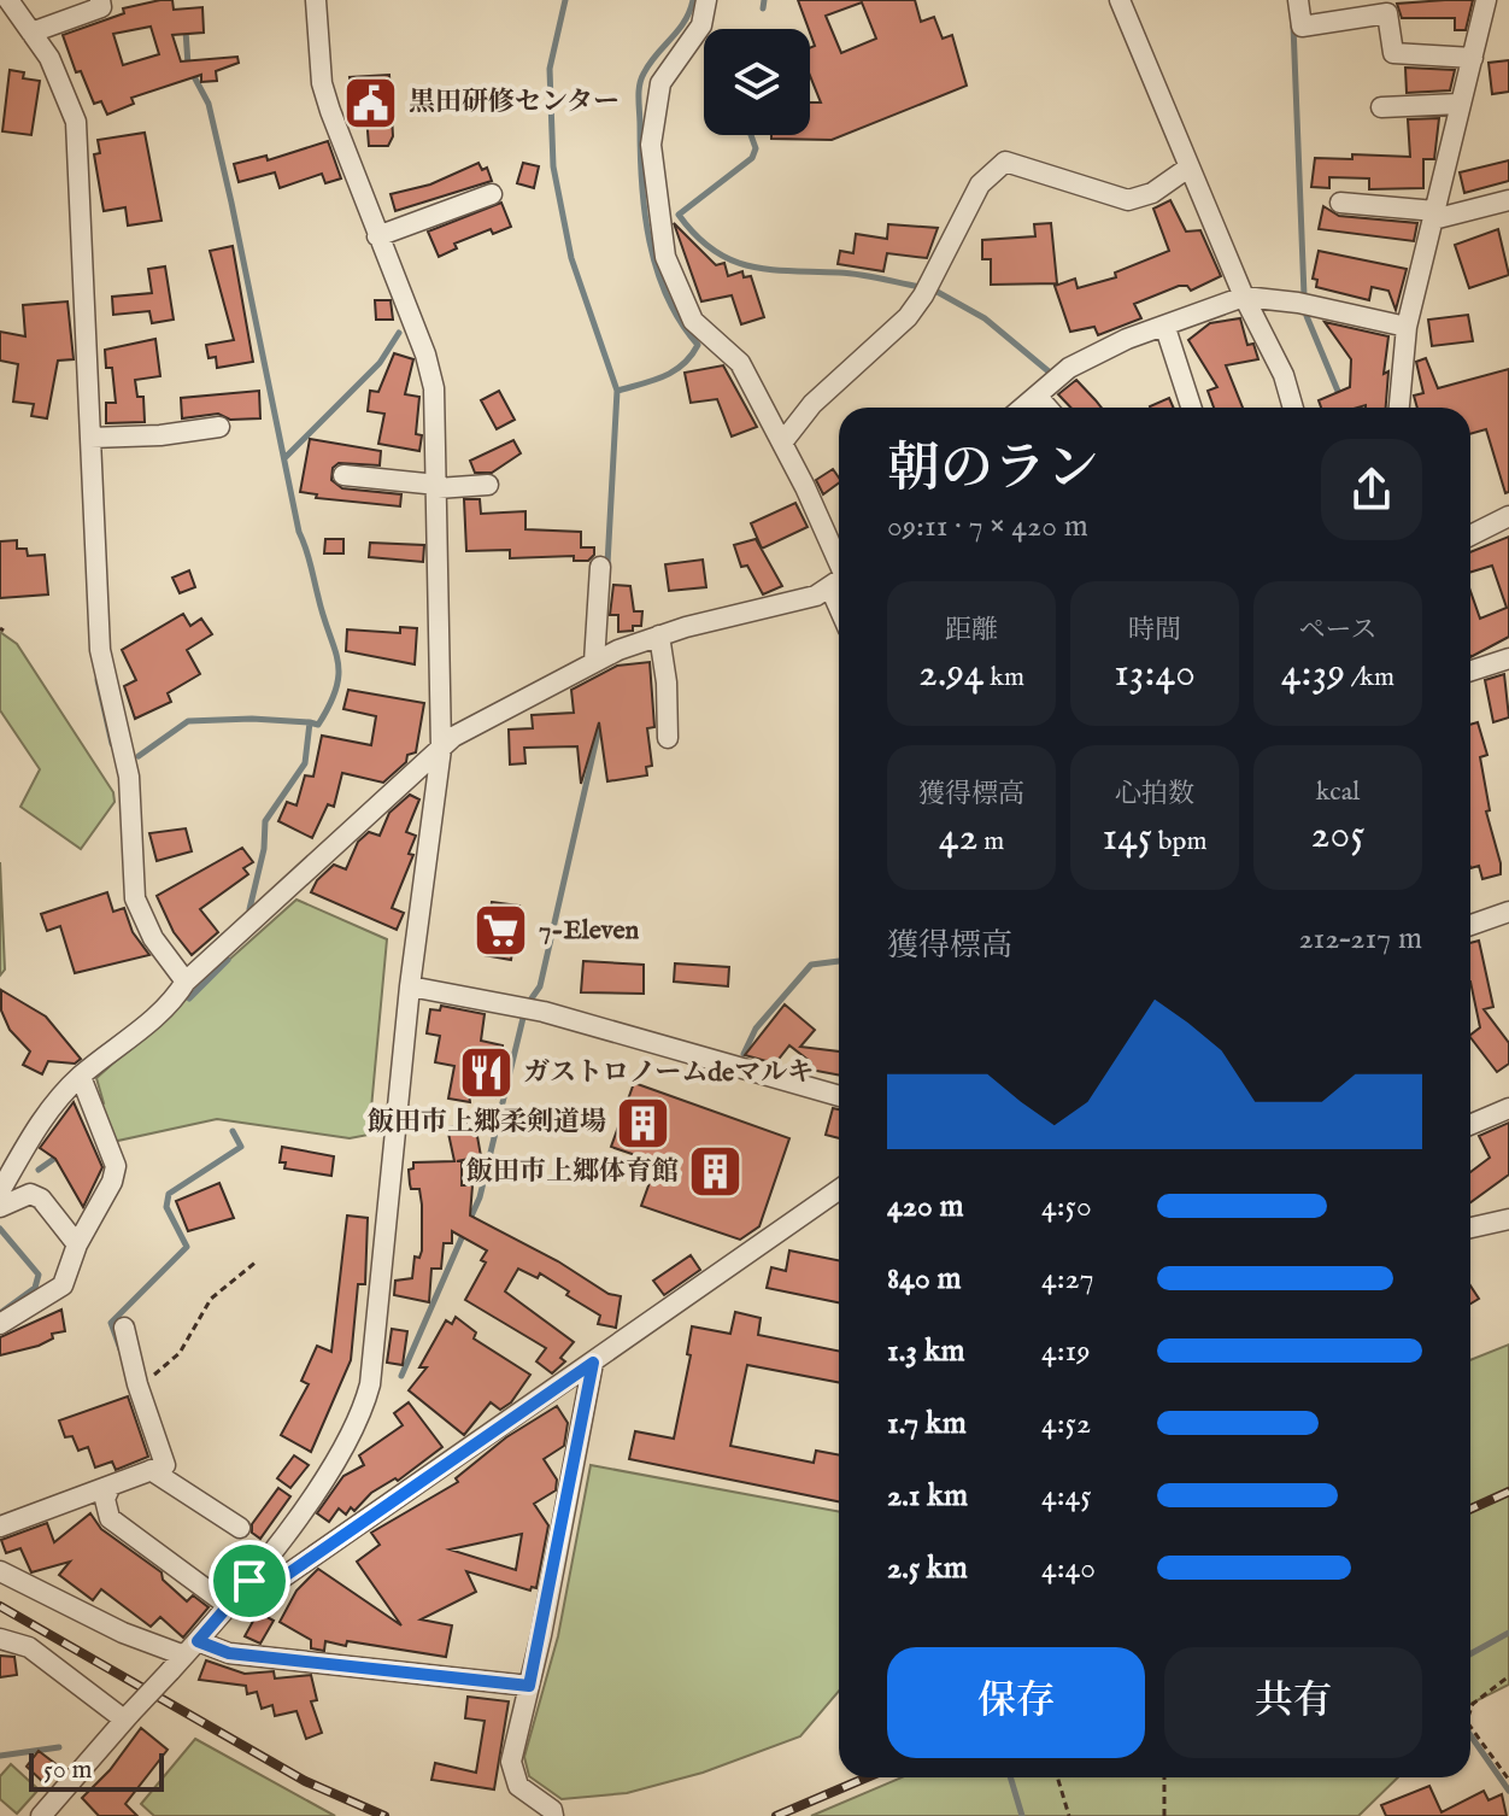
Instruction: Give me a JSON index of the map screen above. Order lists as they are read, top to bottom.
{
  "places": {
    "public building": ["黒田研修センター"],
    "supermarket": ["7-Eleven"],
    "restaurant": ["ガストロノームdeマルキ"],
    "building": ["飯田市上郷柔剣道場", "飯田市上郷体育館"]
  },
  "scale_bar": "50 m",
  "page": {
    "heading": ["朝のラン", "09:11 · 7 × 420 m"],
    "stats": [
      ["距離", "2.94 km"],
      ["時間", "13:40"],
      ["ペース", "4:39 /km"],
      ["獲得標高", "42 m"],
      ["心拍数", "145 bpm"],
      ["kcal", "205"]
    ],
    "chart": ["獲得標高", "212–217 m"],
    "list": [
      {
        "name": "420 m",
        "note": "4:50"
      },
      {
        "name": "840 m",
        "note": "4:27"
      },
      {
        "name": "1.3 km",
        "note": "4:19"
      },
      {
        "name": "1.7 km",
        "note": "4:52"
      },
      {
        "name": "2.1 km",
        "note": "4:45"
      },
      {
        "name": "2.5 km",
        "note": "4:40"
      }
    ],
    "buttons": ["保存", "共有"],
    "scale": "50 m"
  }
}
